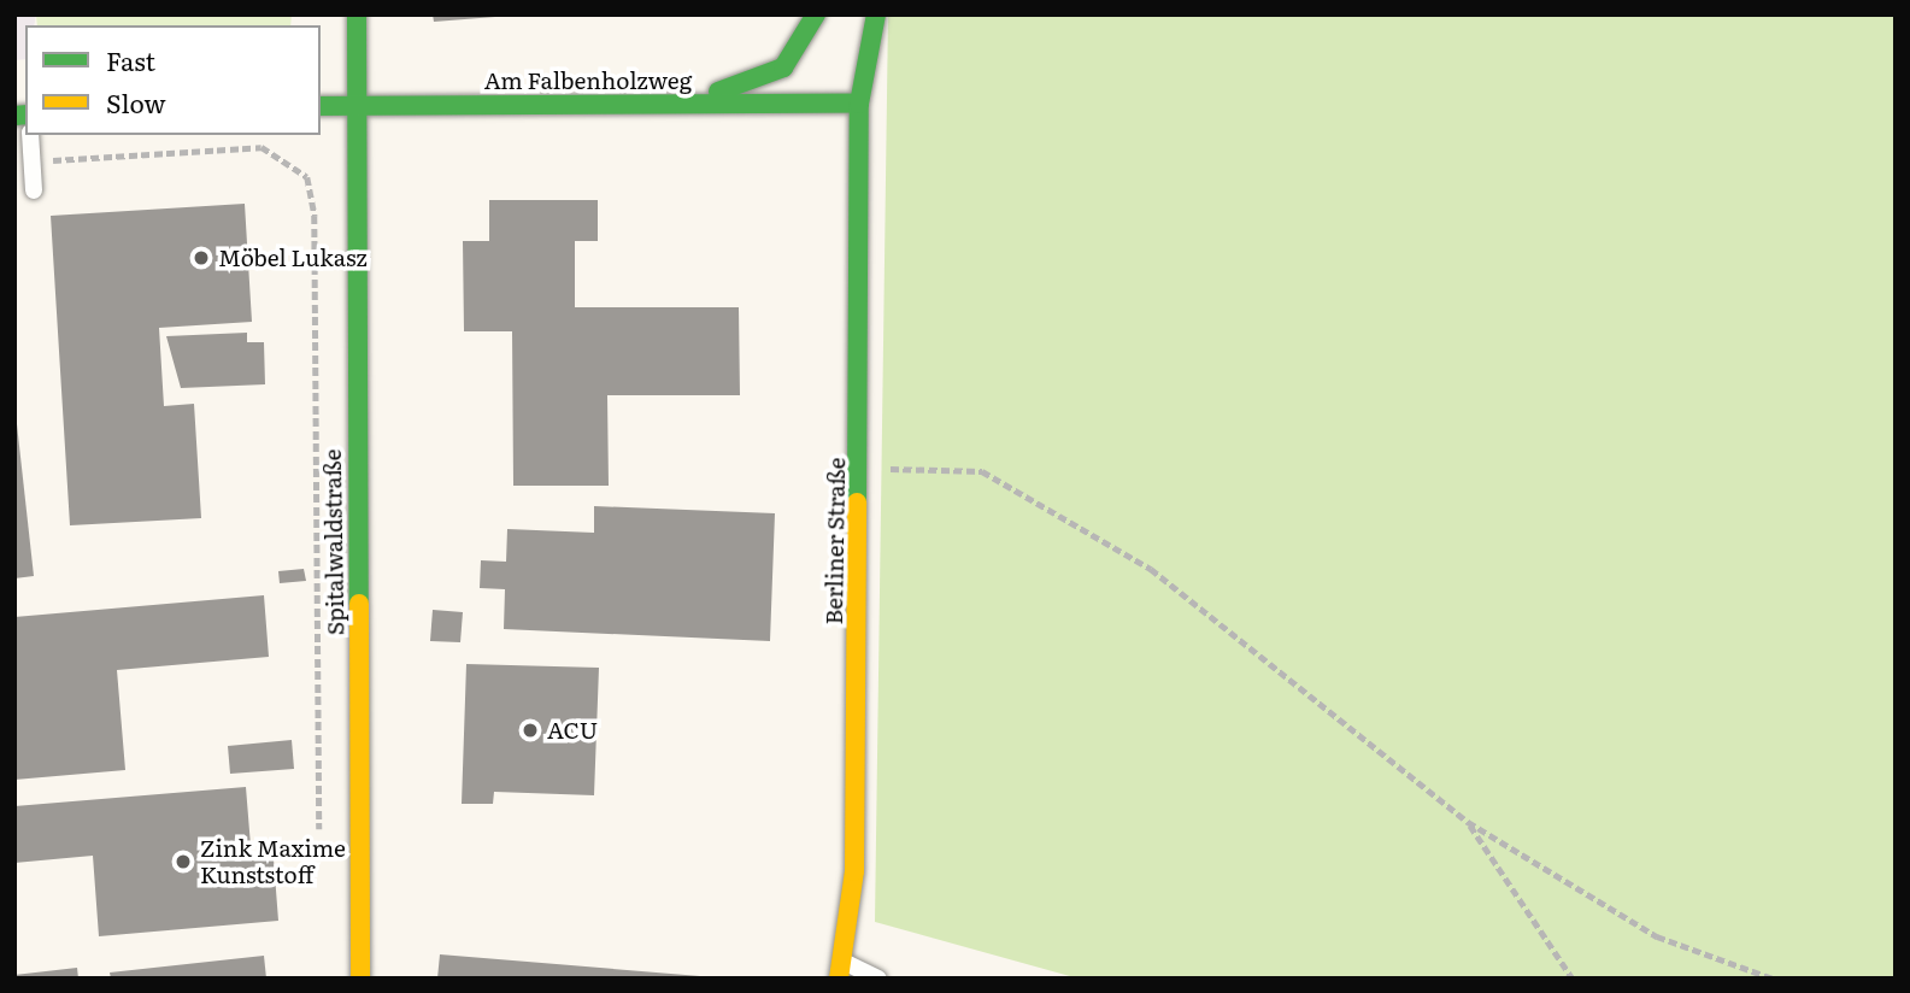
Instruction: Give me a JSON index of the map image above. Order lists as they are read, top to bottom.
{
  "streets": {
    "street": ["Am Falbenholzweg", "Berliner Straße", "Spitalwaldstraße"]
  },
  "crossings": [
    ["Am Falbenholzweg", "Berliner Straße"],
    ["Am Falbenholzweg", "Spitalwaldstraße"]
  ],
  "places": ["Möbel Lukasz", "ACU", "Zink Maxime Kunststoff"],
  "legend": ["Fast", "Slow"]
}
